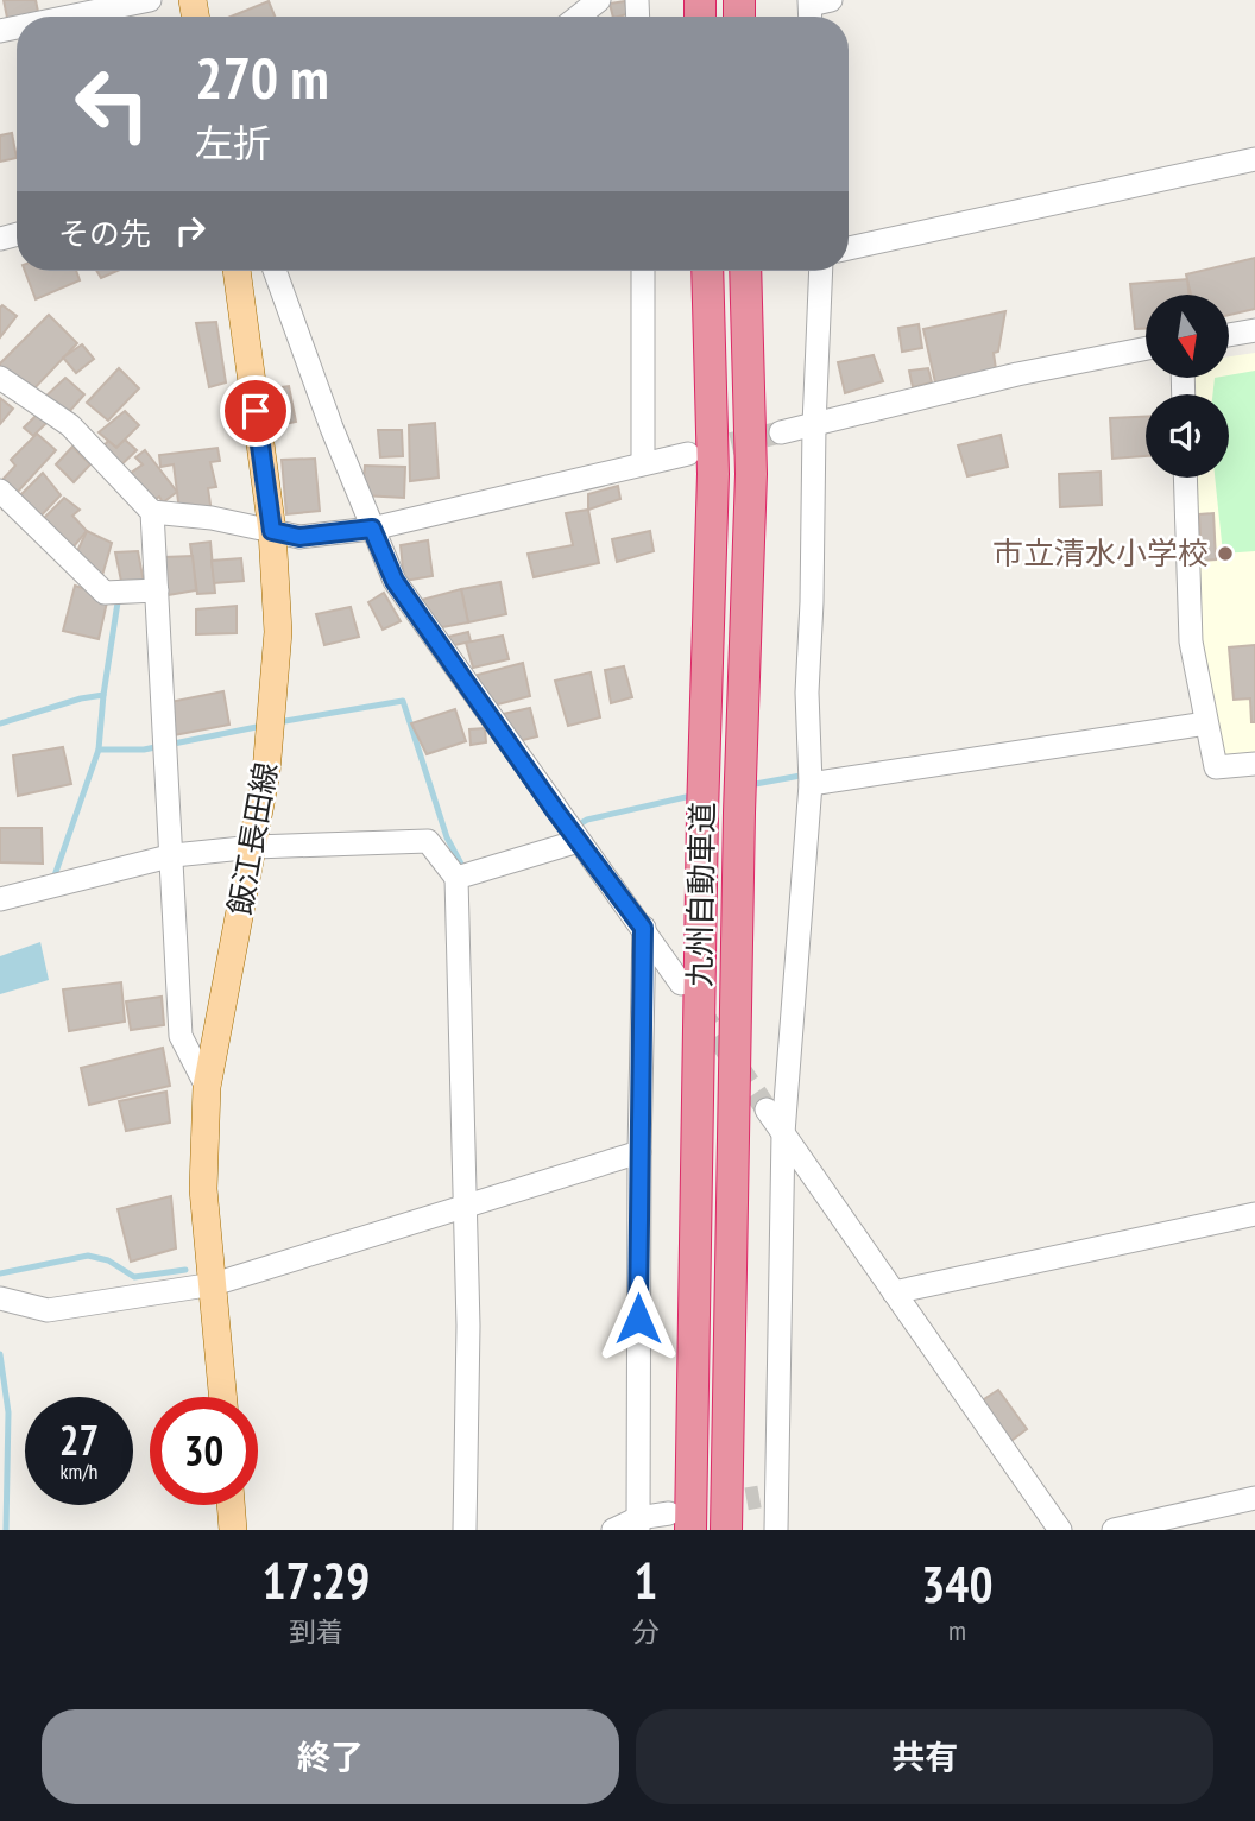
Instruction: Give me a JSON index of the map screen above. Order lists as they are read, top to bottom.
{
  "streets": {
    "highway": ["九州自動車道"],
    "main road": ["飯江長田線"]
  },
  "places": ["市立清水小学校"],
  "north": "bottom",
  "page": {
    "turn": ["270 m", "左折"],
    "then": "その先",
    "speed": "27 km/h",
    "limit": "30",
    "eta": [
      "17:29",
      "到着",
      "1",
      "分",
      "340",
      "m"
    ],
    "buttons": ["終了", "共有"]
  }
}
